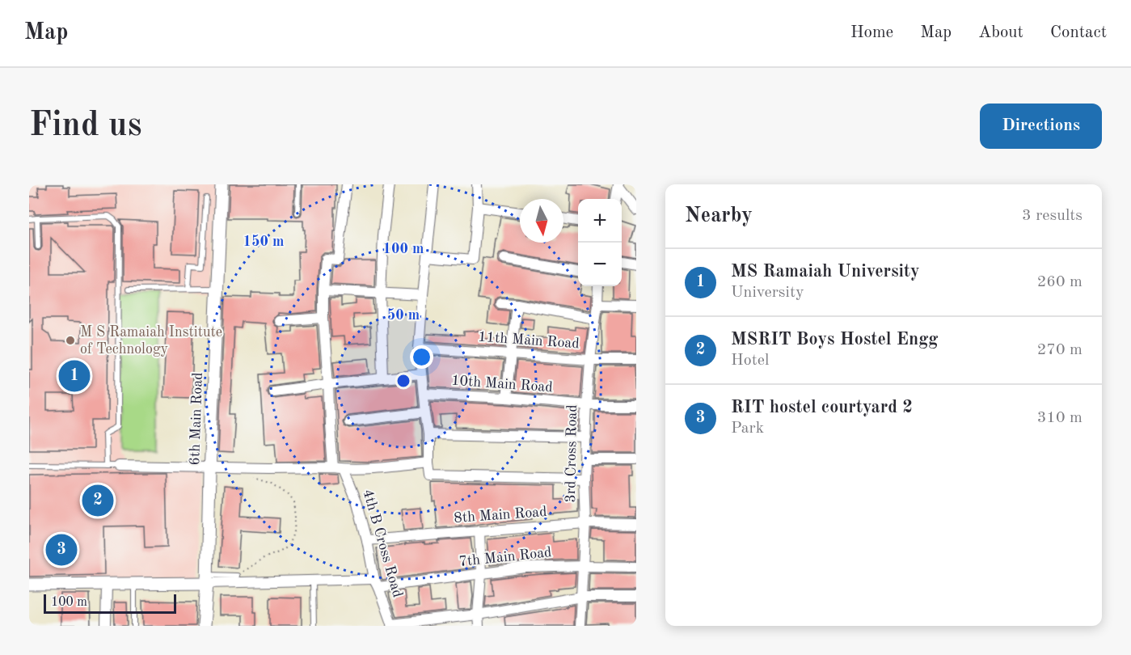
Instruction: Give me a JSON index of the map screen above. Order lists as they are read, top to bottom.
{
  "streets": {
    "street": [
      "11th Main Road",
      "10th Main Road",
      "6th Main Road",
      "3rd Cross Road",
      "8th Main Road",
      "4th B Cross Road",
      "7th Main Road"
    ]
  },
  "crossings": [
    ["11th Main Road", "3rd Cross Road"],
    ["10th Main Road", "3rd Cross Road"],
    ["6th Main Road", "7th Main Road"],
    ["3rd Cross Road", "8th Main Road"],
    ["3rd Cross Road", "7th Main Road"],
    ["8th Main Road", "4th B Cross Road"],
    ["4th B Cross Road", "7th Main Road"]
  ],
  "places": ["M S Ramaiah Institute of Technology"],
  "scale_bar": "100 m",
  "north": "bottom",
  "page": {
    "header": "Map",
    "nav": [
      "Home",
      "Map",
      "About",
      "Contact"
    ],
    "buttons": "Directions",
    "title": "Find us",
    "heading": ["Nearby", "3 results"],
    "map_buttons": ["+", "−"],
    "list": [
      {
        "mark": "1",
        "name": "MS Ramaiah University",
        "note": "University",
        "value": "260 m"
      },
      {
        "mark": "2",
        "name": "MSRIT Boys Hostel Engg",
        "note": "Hotel",
        "value": "270 m"
      },
      {
        "mark": "3",
        "name": "RIT hostel courtyard 2",
        "note": "Park",
        "value": "310 m"
      }
    ],
    "pins": ["1", "2", "3"],
    "scale": "100 m"
  },
  "rings": ["150 m", "100 m", "50 m"]
}
